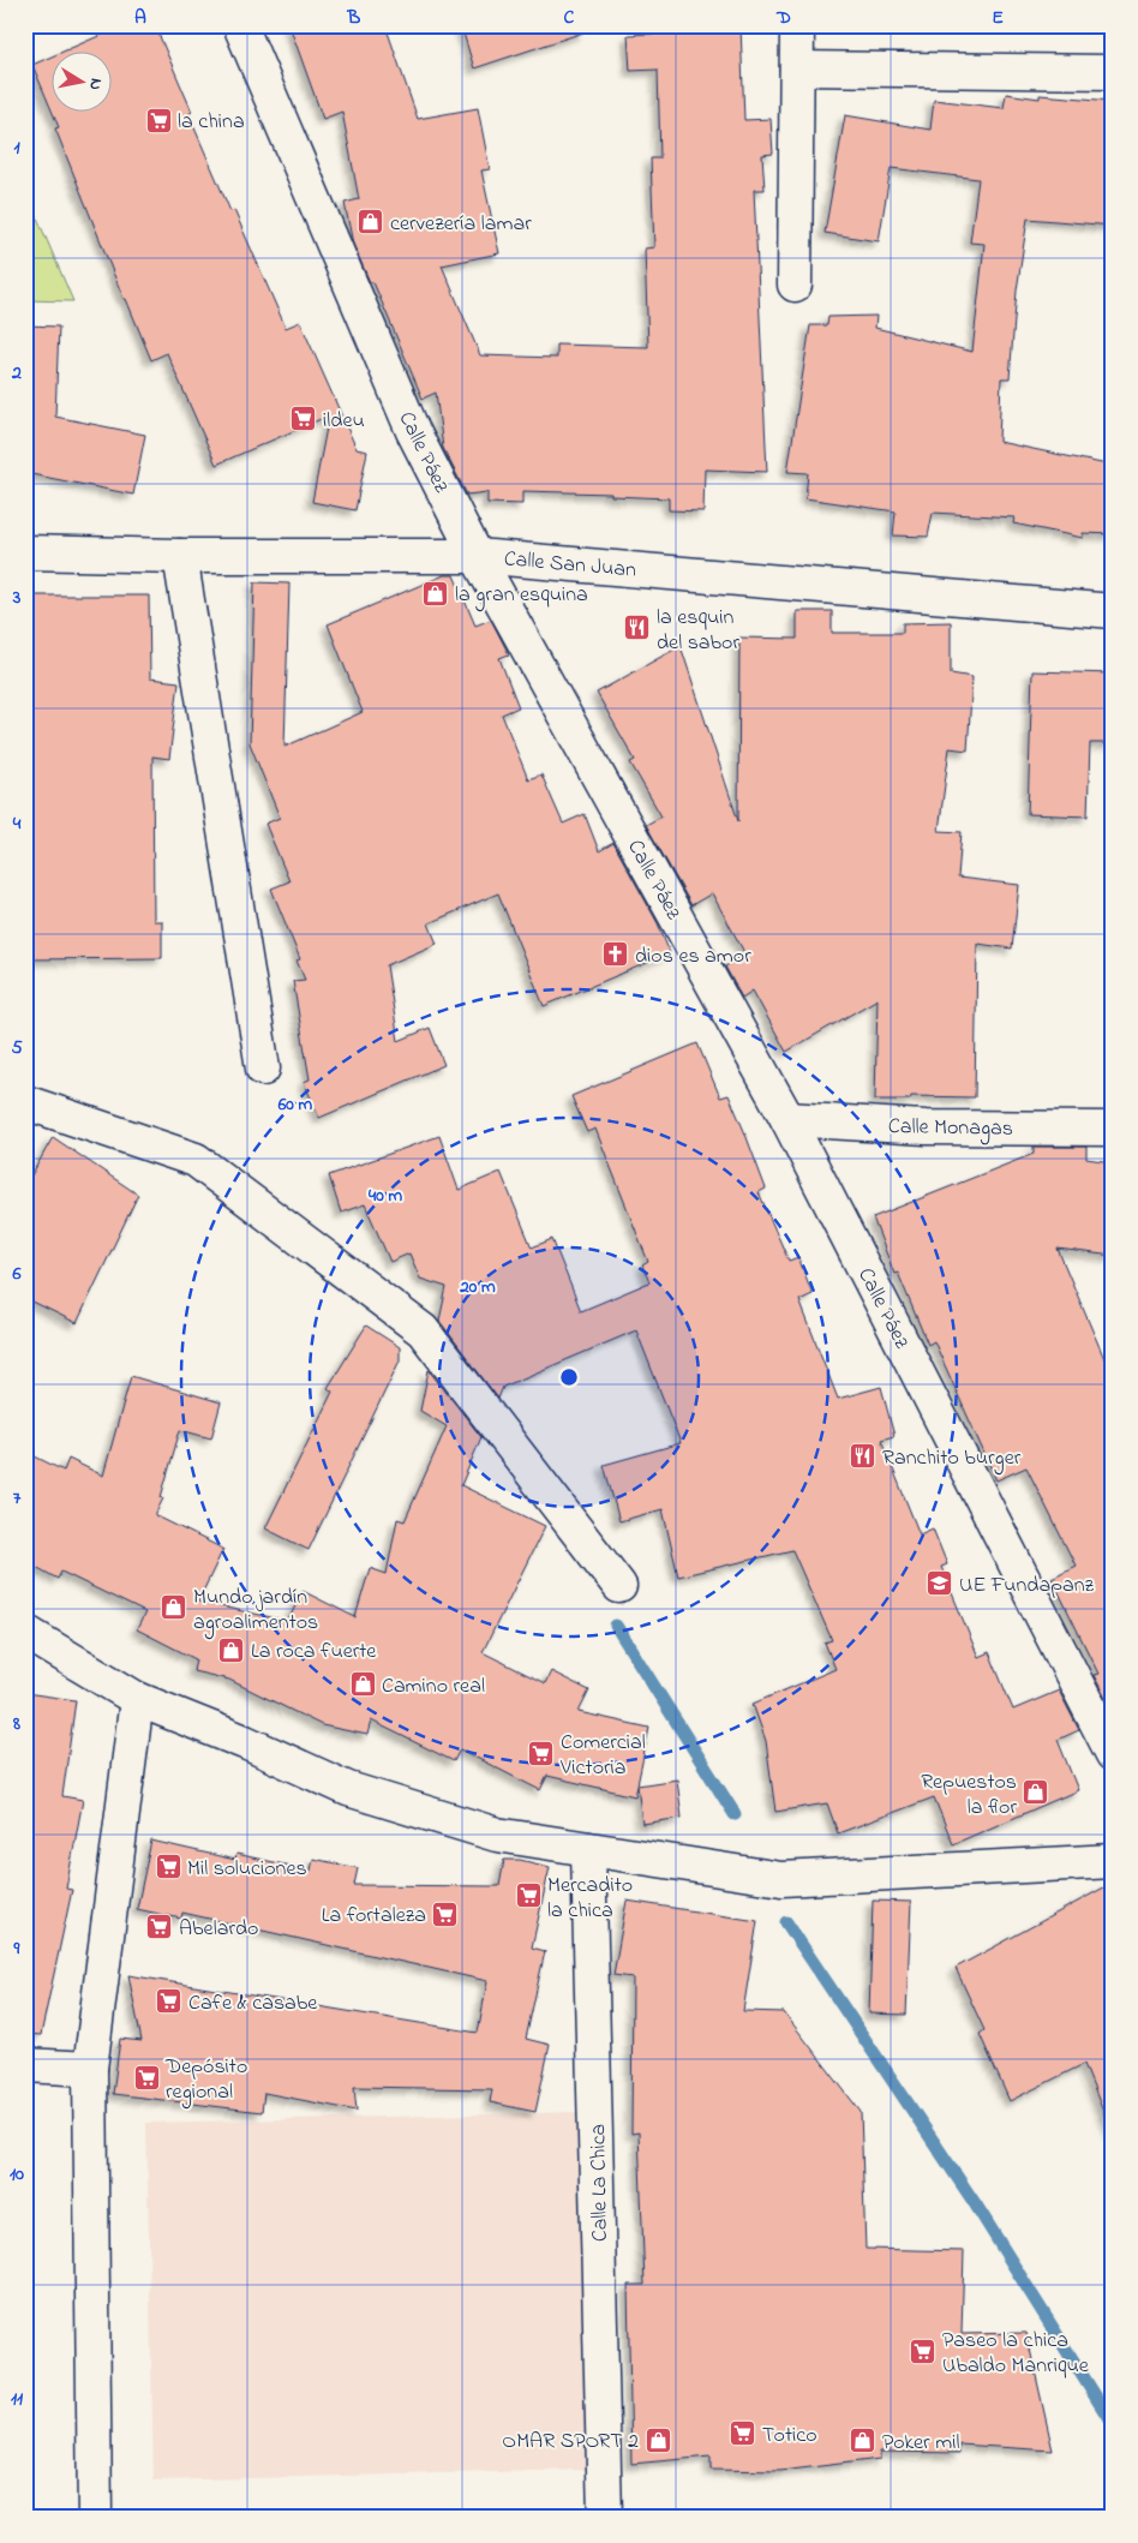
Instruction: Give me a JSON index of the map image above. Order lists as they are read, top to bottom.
{
  "streets": {
    "street": [
      "Calle Páez",
      "Calle San Juan",
      "Calle Monagas",
      "Calle La Chica"
    ]
  },
  "crossings": [
    ["Calle Páez", "Calle San Juan"],
    ["Calle Páez", "Calle Monagas"]
  ],
  "places": {
    "supermarket": [
      "la china",
      "ildeu",
      "Comercial Victoria",
      "Mil soluciones",
      "Mercadito la chica",
      "La fortaleza",
      "Abelardo",
      "Cafe & casabe",
      "Depósito regional",
      "Paseo la chica Ubaldo Manrique",
      "Totico"
    ],
    "shop": [
      "cervezería lamar",
      "la gran esquina",
      "Mundo jardín agroalimentos",
      "La roca fuerte",
      "Camino real",
      "Repuestos la flor",
      "OMAR SPORT 2",
      "Poker mil"
    ],
    "restaurant": ["la esquin del sabor", "Ranchito burger"],
    "church": ["dios es amor"],
    "school or university": ["UE Fundapanz"]
  },
  "north": "right",
  "grid": {
    "columns": [
      "A",
      "B",
      "C",
      "D",
      "E"
    ],
    "rows": [
      "1",
      "2",
      "3",
      "4",
      "5",
      "6",
      "7",
      "8",
      "9",
      "10",
      "11"
    ]
  },
  "rings": ["60 m", "40 m", "20 m"]
}
